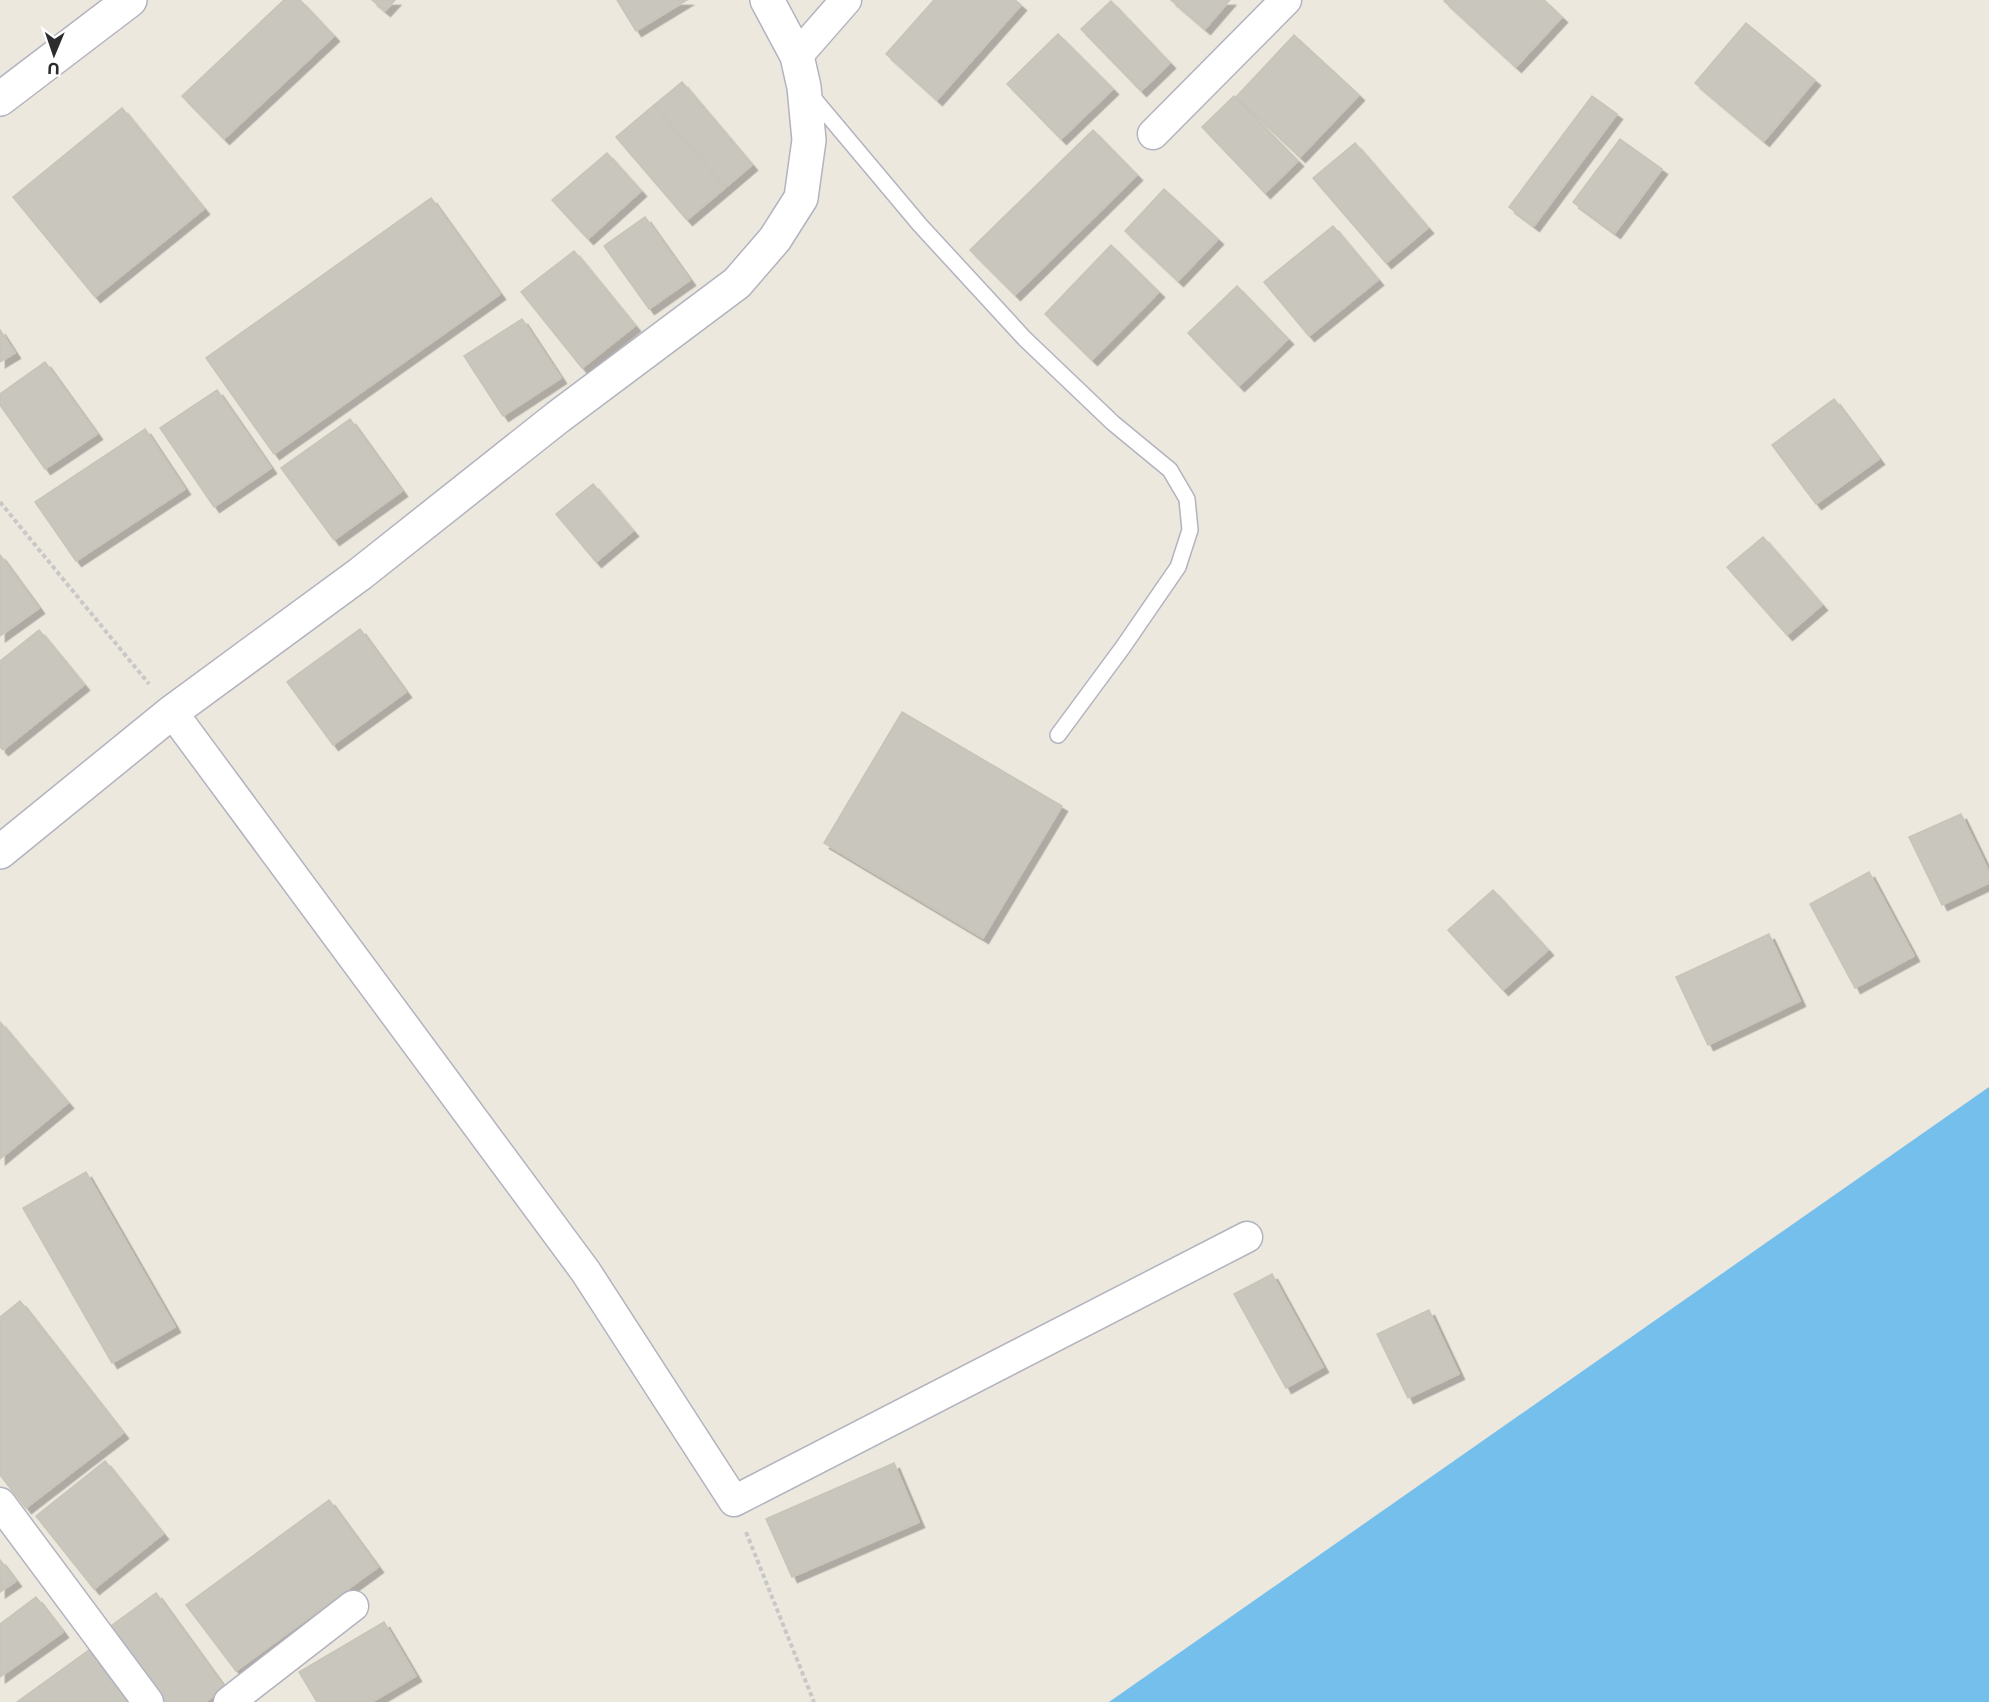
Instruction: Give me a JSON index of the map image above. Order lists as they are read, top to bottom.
{
  "north": "bottom"
}
